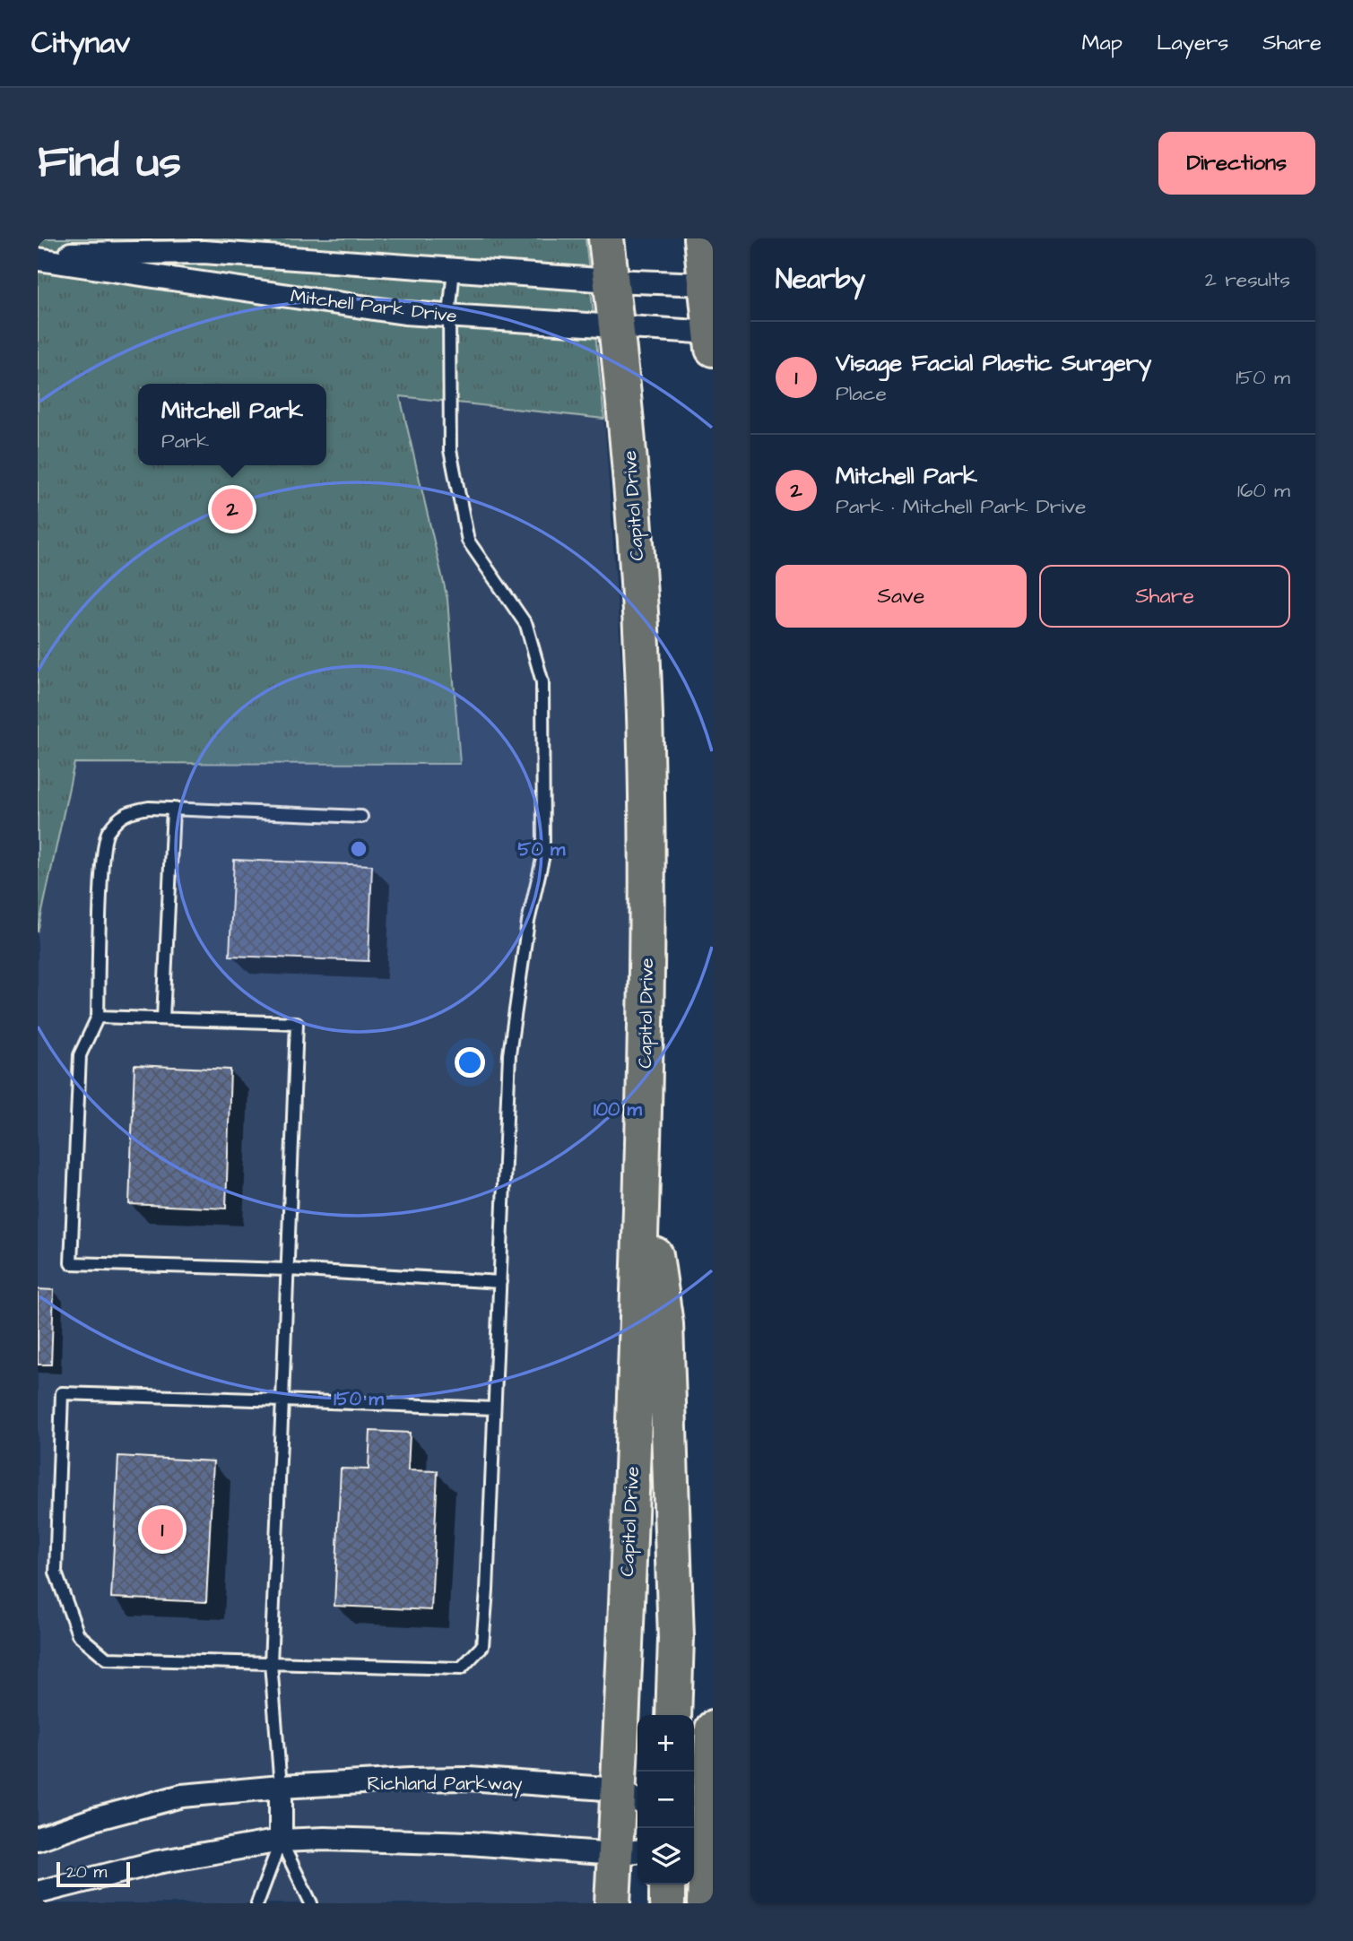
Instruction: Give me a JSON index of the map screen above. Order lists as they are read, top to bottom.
{
  "streets": {
    "main road": ["Capitol Drive"],
    "street": ["Mitchell Park Drive", "Richland Parkway"]
  },
  "crossings": [
    ["Mitchell Park Drive", "Capitol Drive"],
    ["Capitol Drive", "Richland Parkway"]
  ],
  "scale_bar": "20 m",
  "page": {
    "header": "Citynav",
    "nav": ["Map", "Layers", "Share"],
    "buttons": [
      "Directions",
      ["Save", "Share"]
    ],
    "title": "Find us",
    "heading": ["Nearby", "2 results"],
    "list": [
      {
        "mark": "1",
        "name": "Visage Facial Plastic Surgery",
        "note": "Place",
        "value": "150 m"
      },
      {
        "mark": "2",
        "name": "Mitchell Park",
        "note": "Park · Mitchell Park Drive",
        "value": "160 m"
      }
    ],
    "popup": ["Mitchell Park", "Park"],
    "pins": ["2", "1"],
    "map_buttons": ["+", "−"],
    "scale": "20 m"
  },
  "rings": ["50 m", "100 m", "150 m"]
}
